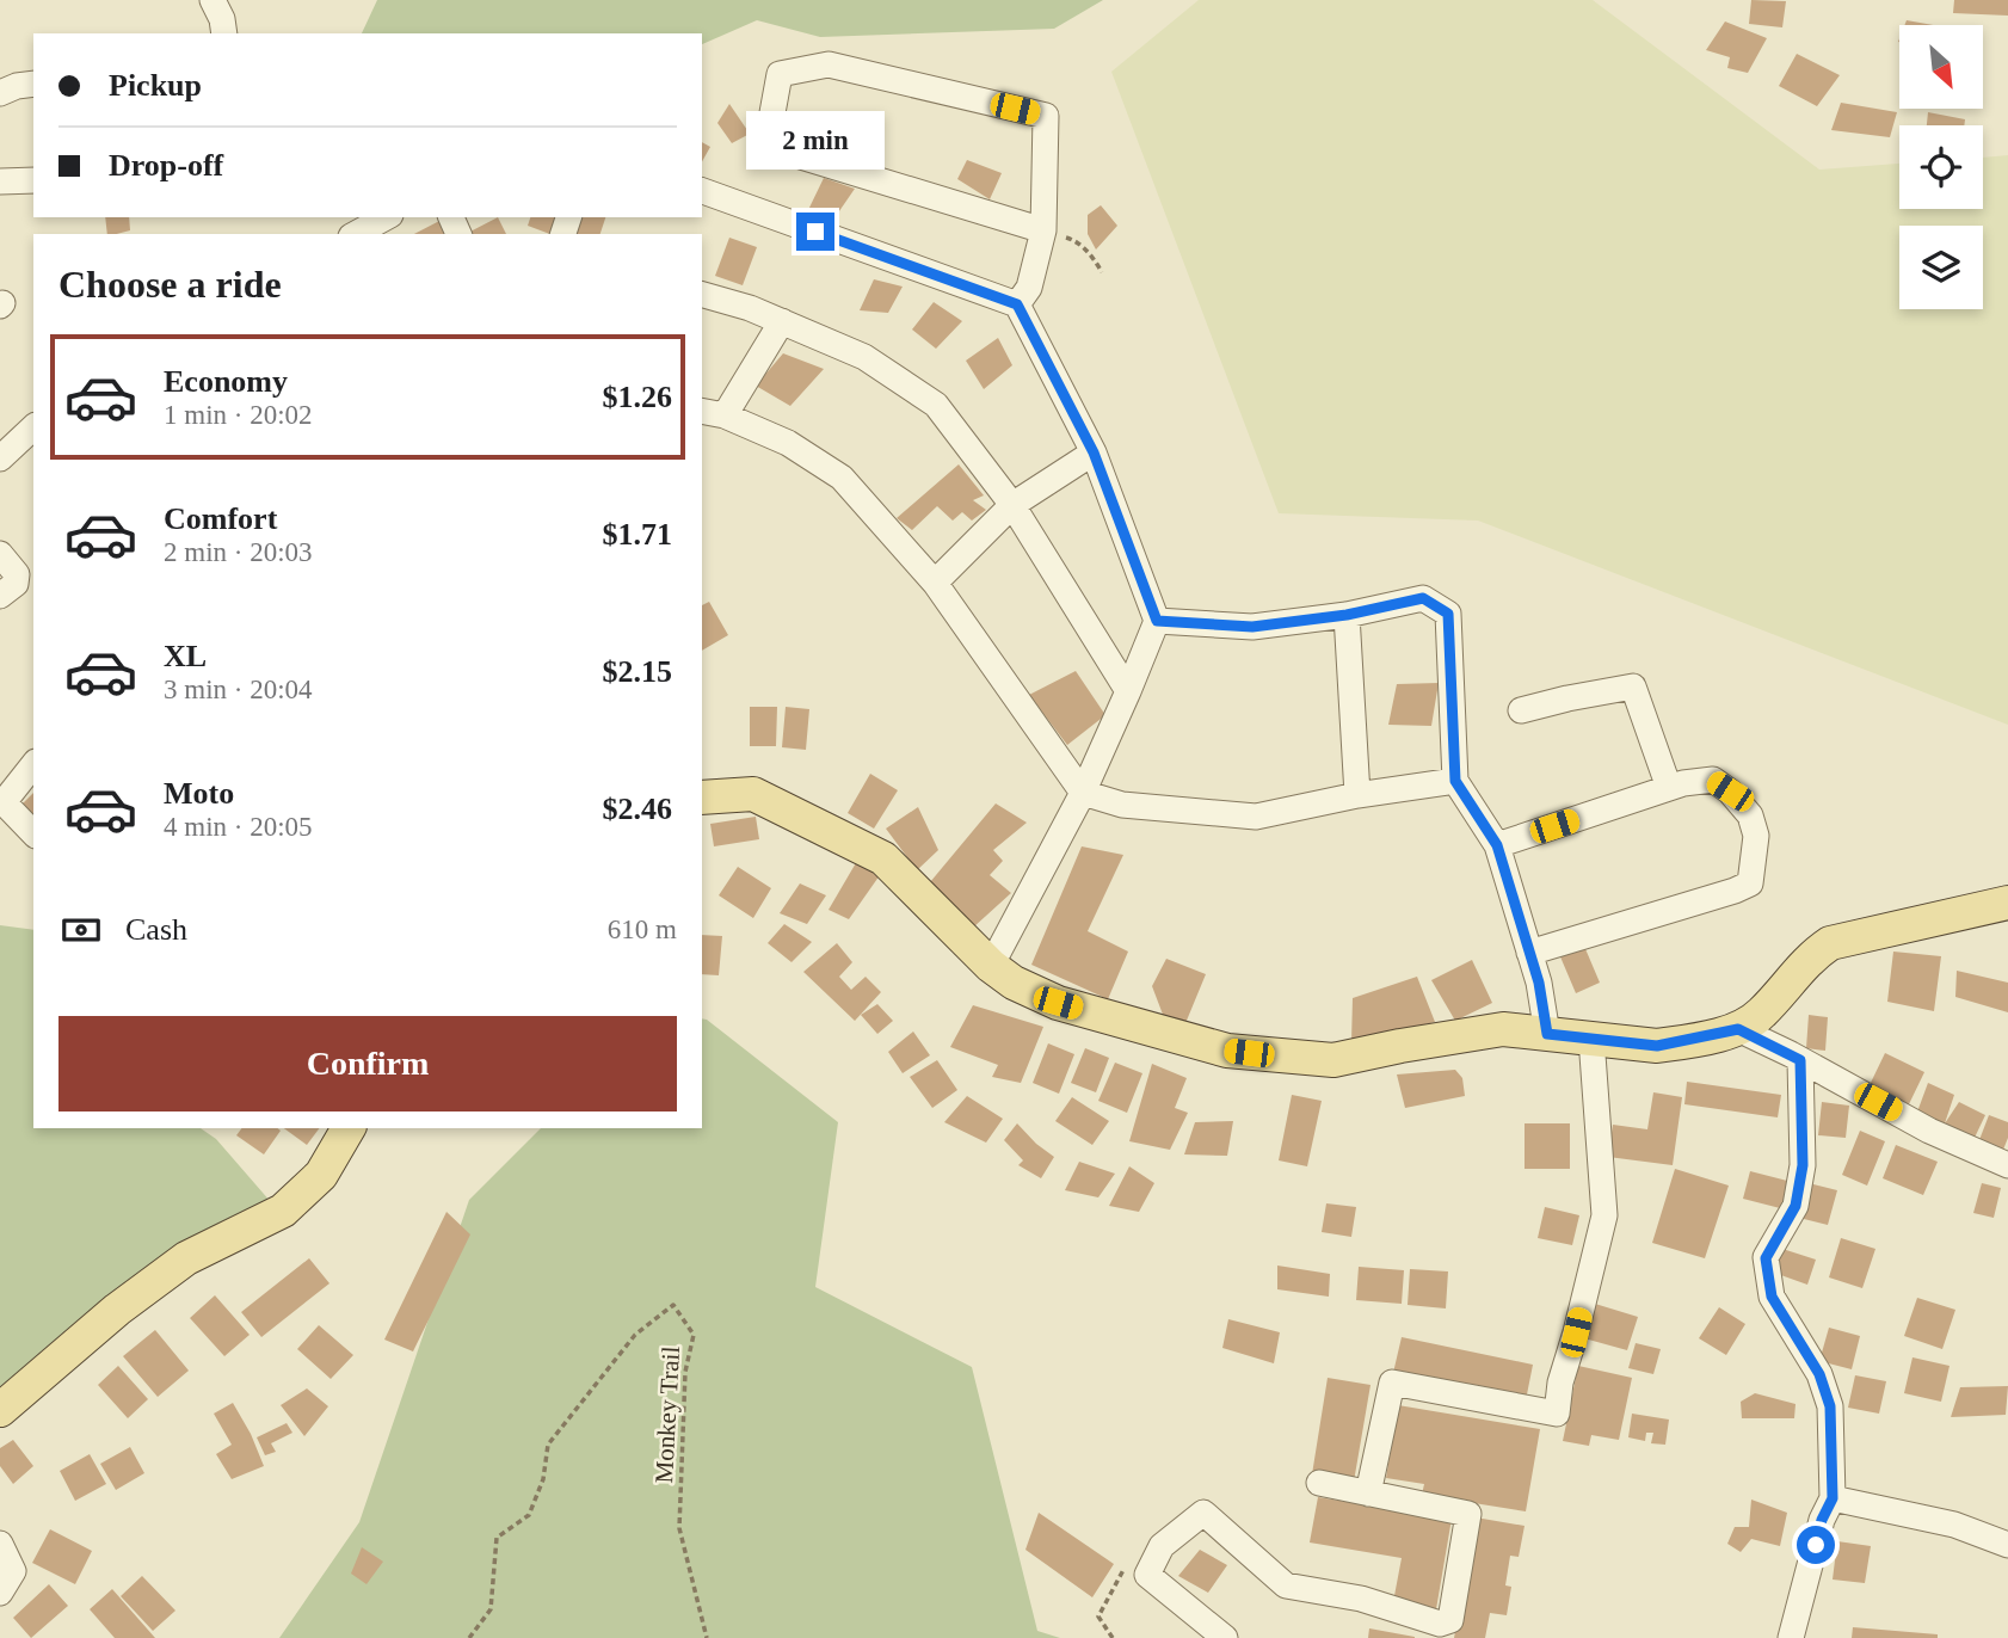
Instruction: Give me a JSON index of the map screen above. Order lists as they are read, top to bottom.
{
  "streets": {
    "path": ["Monkey Trail"]
  },
  "north": "bottom right",
  "page": {
    "banner": ["Pickup", "Drop-off"],
    "bubble": "2 min",
    "heading": "Choose a ride",
    "list": [
      {
        "name": "Economy",
        "note": "1 min · 20:02",
        "value": "$1.26"
      },
      {
        "name": "Comfort",
        "note": "2 min · 20:03",
        "value": "$1.71"
      },
      {
        "name": "XL",
        "note": "3 min · 20:04",
        "value": "$2.15"
      },
      {
        "name": "Moto",
        "note": "4 min · 20:05",
        "value": "$2.46"
      }
    ],
    "pay": ["Cash", "610 m"],
    "buttons": "Confirm"
  }
}
